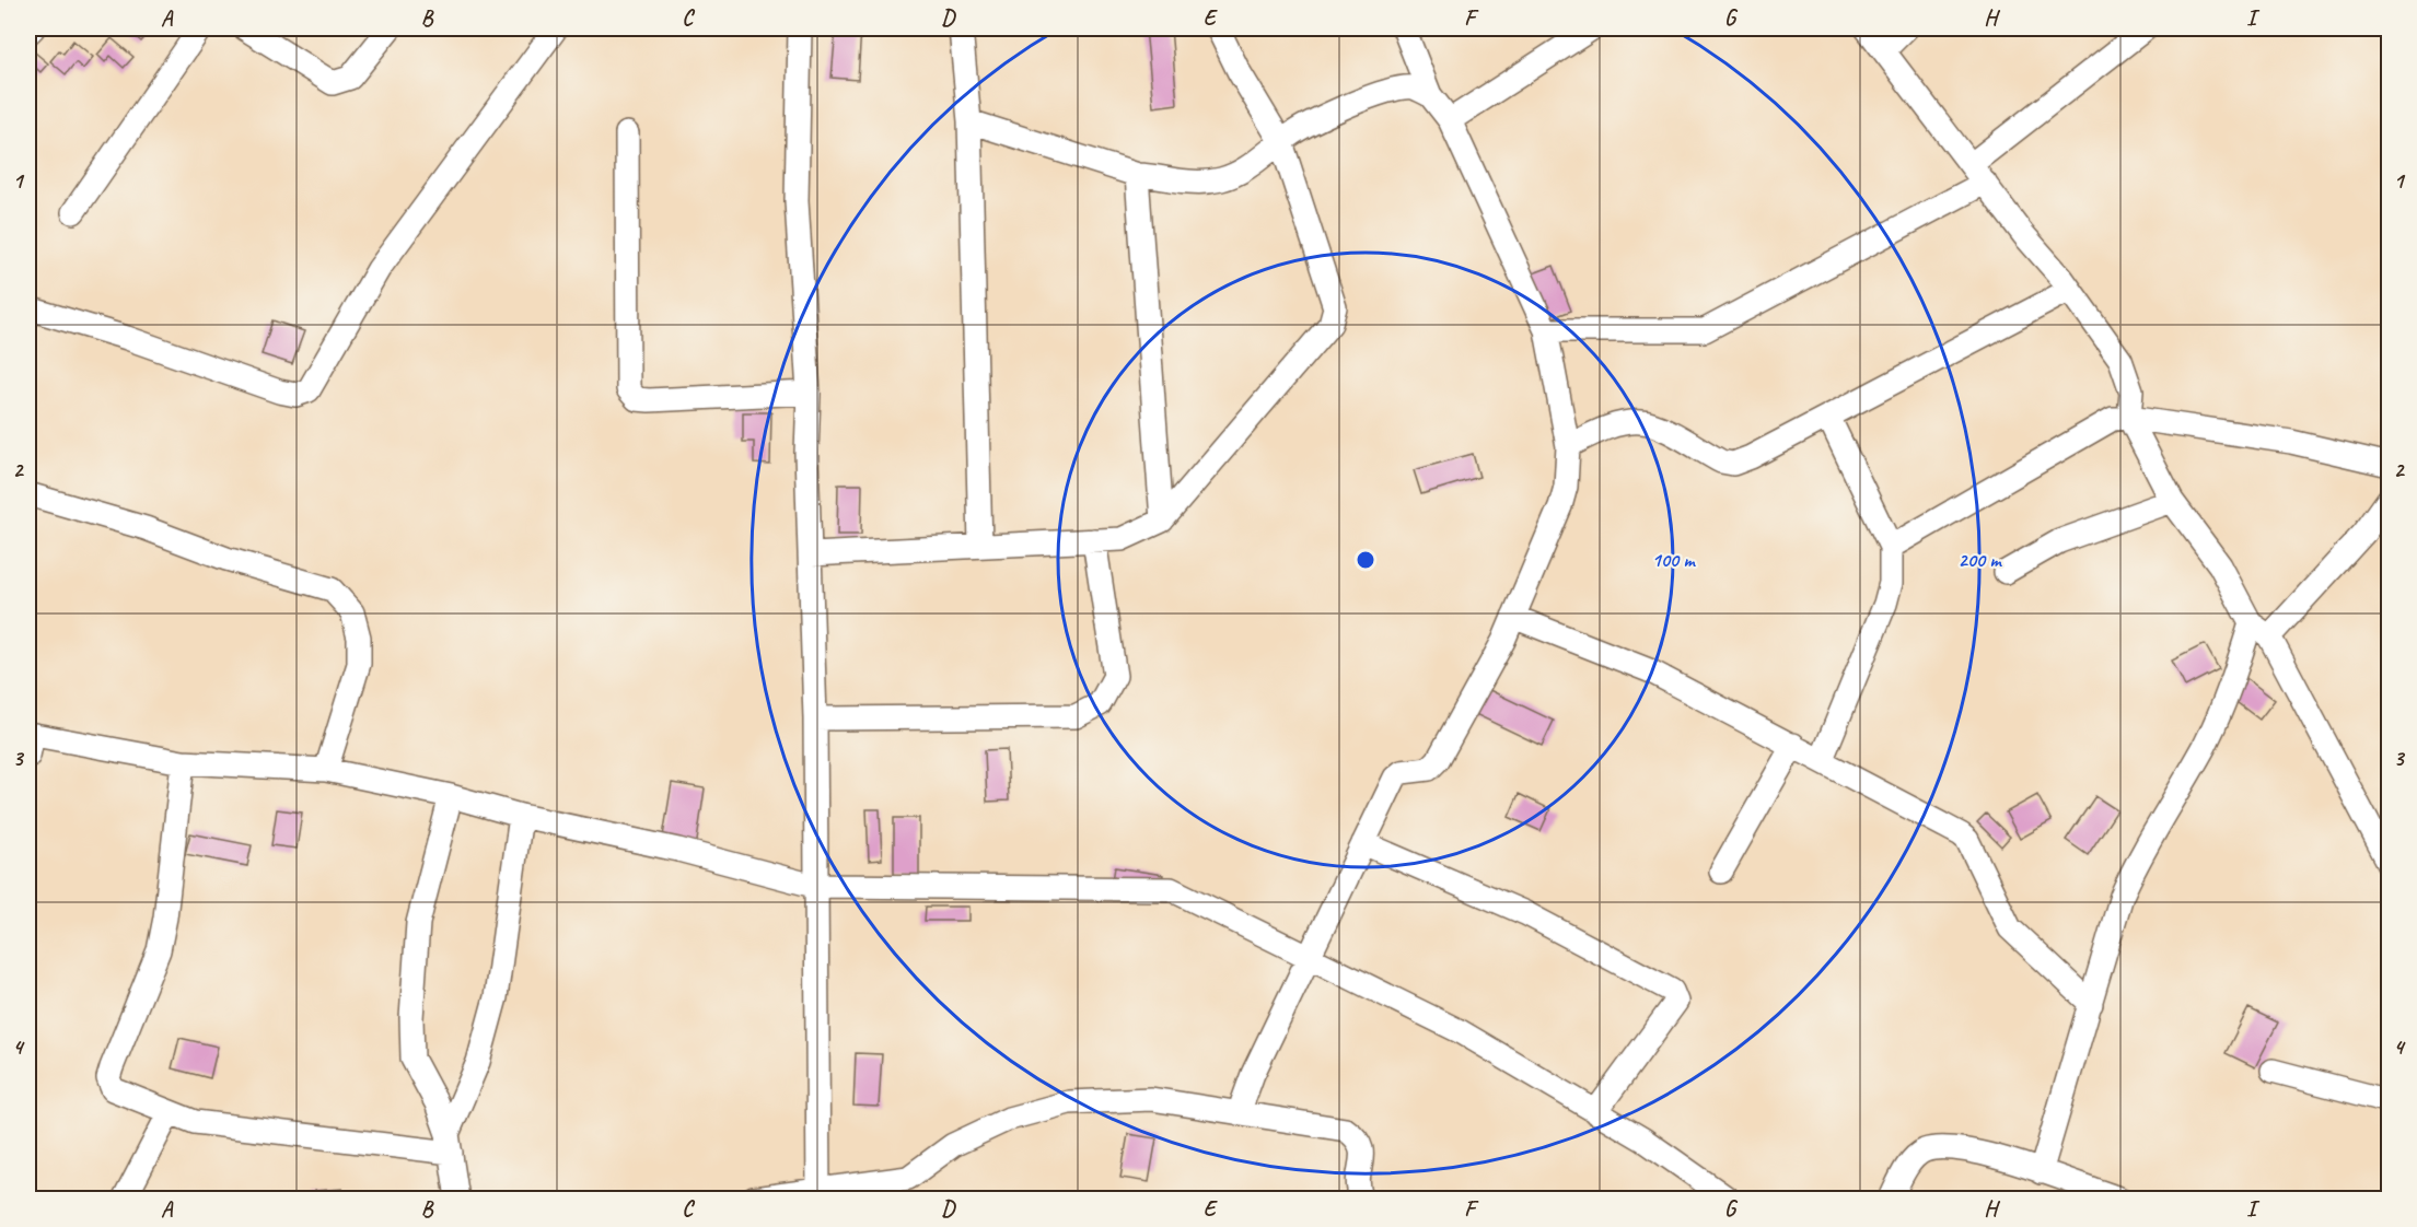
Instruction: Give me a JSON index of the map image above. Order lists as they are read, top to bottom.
{
  "grid": {
    "columns": [
      "A",
      "B",
      "C",
      "D",
      "E",
      "F",
      "G",
      "H",
      "I"
    ],
    "rows": [
      "1",
      "2",
      "3",
      "4"
    ]
  },
  "rings": ["100 m", "200 m"]
}
